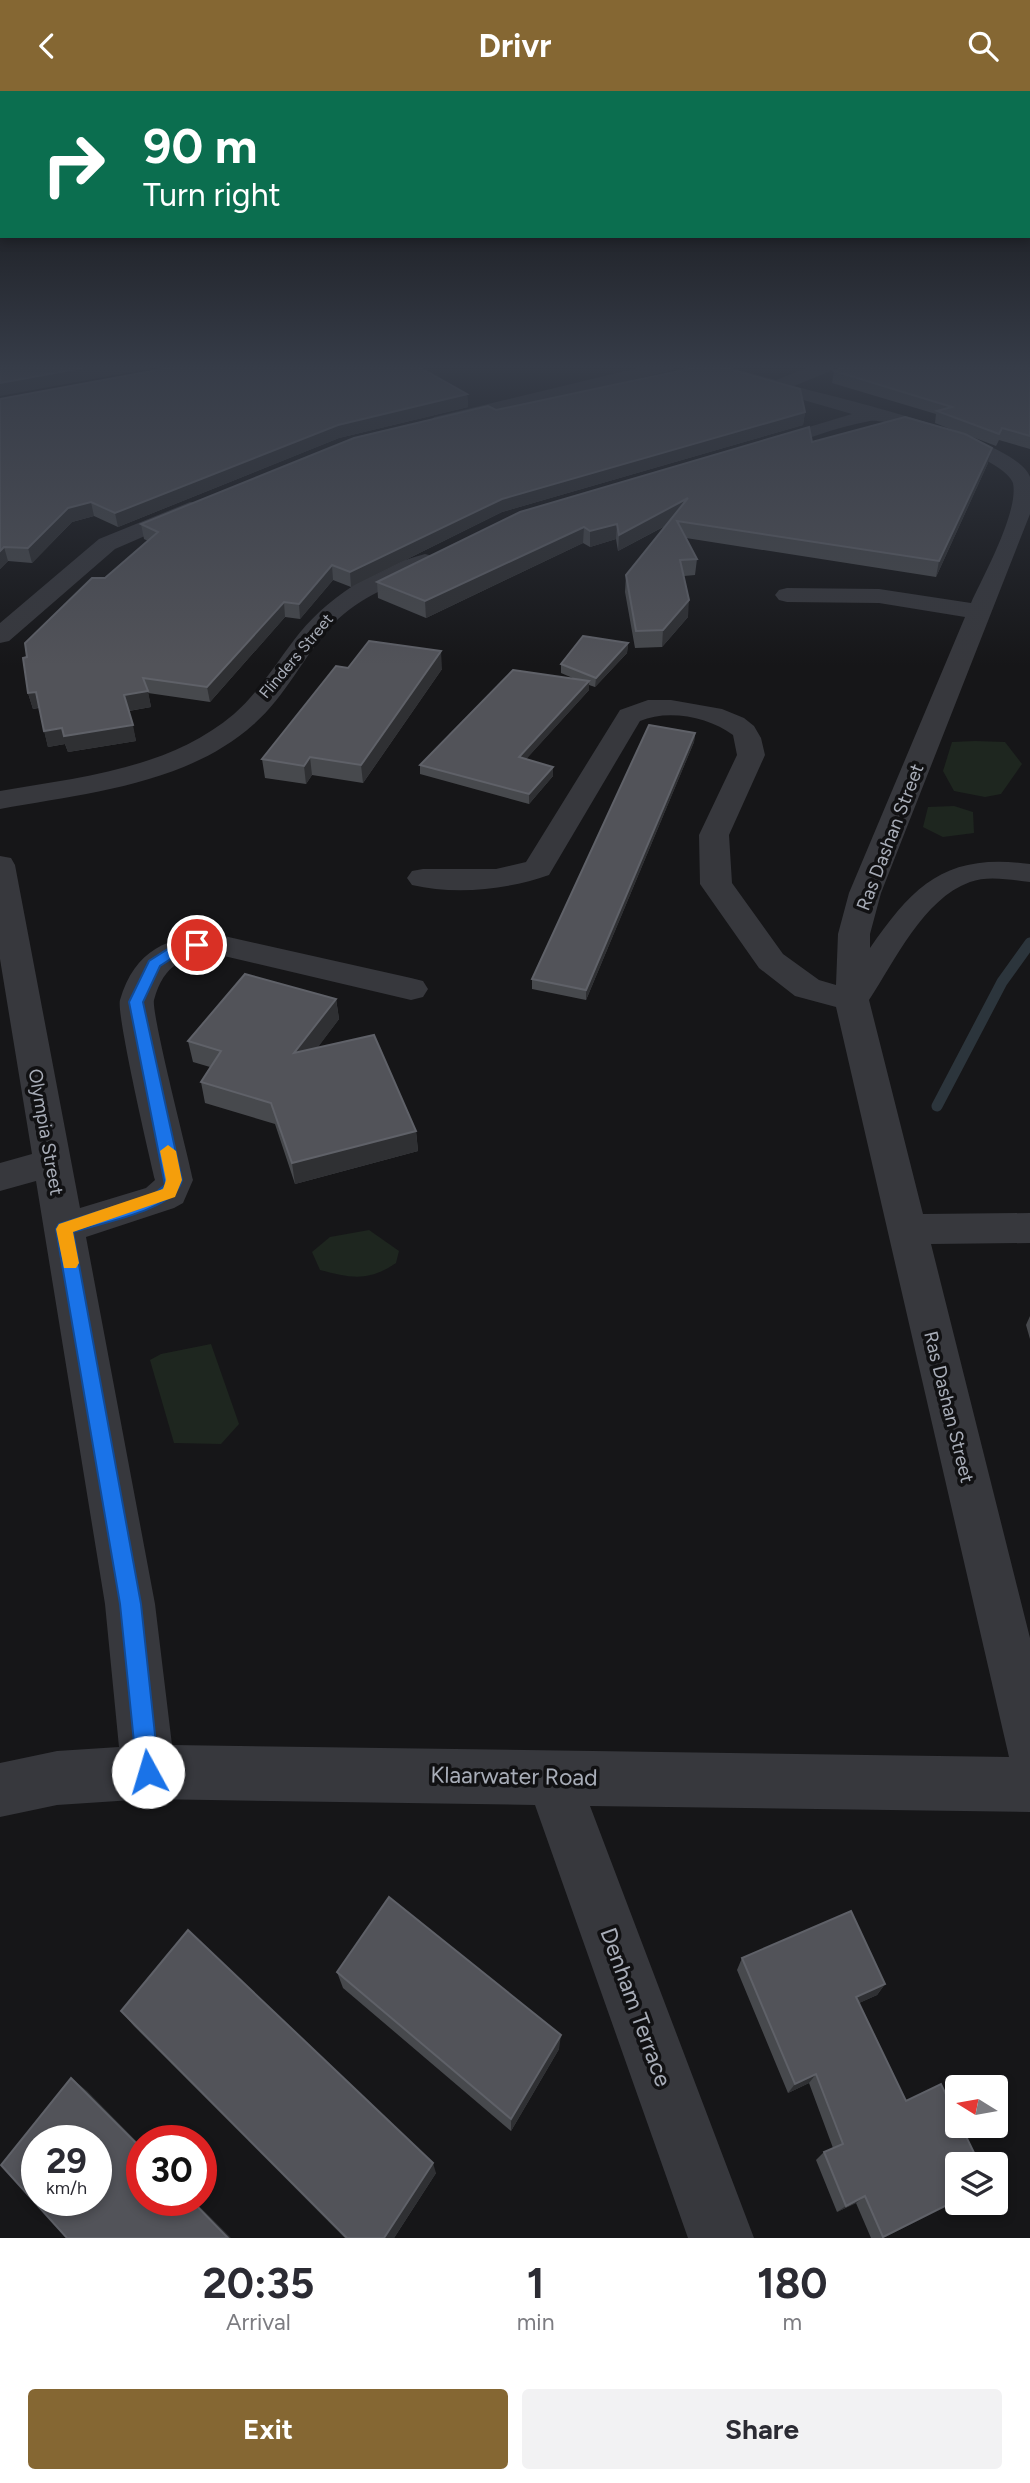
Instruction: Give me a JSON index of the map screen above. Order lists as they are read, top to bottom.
{
  "streets": {
    "street": [
      "Flinders Street",
      "Ras Dashan Street",
      "Olympia Street",
      "Klaarwater Road",
      "Denham Terrace"
    ]
  },
  "crossings": [
    ["Olympia Street", "Klaarwater Road"],
    ["Klaarwater Road", "Denham Terrace"]
  ],
  "north": "left",
  "page": {
    "header": "Drivr",
    "turn": ["90 m", "Turn right"],
    "speed": "29 km/h",
    "limit": "30",
    "eta": [
      "20:35",
      "Arrival",
      "1",
      "min",
      "180",
      "m"
    ],
    "buttons": ["Exit", "Share"]
  }
}
